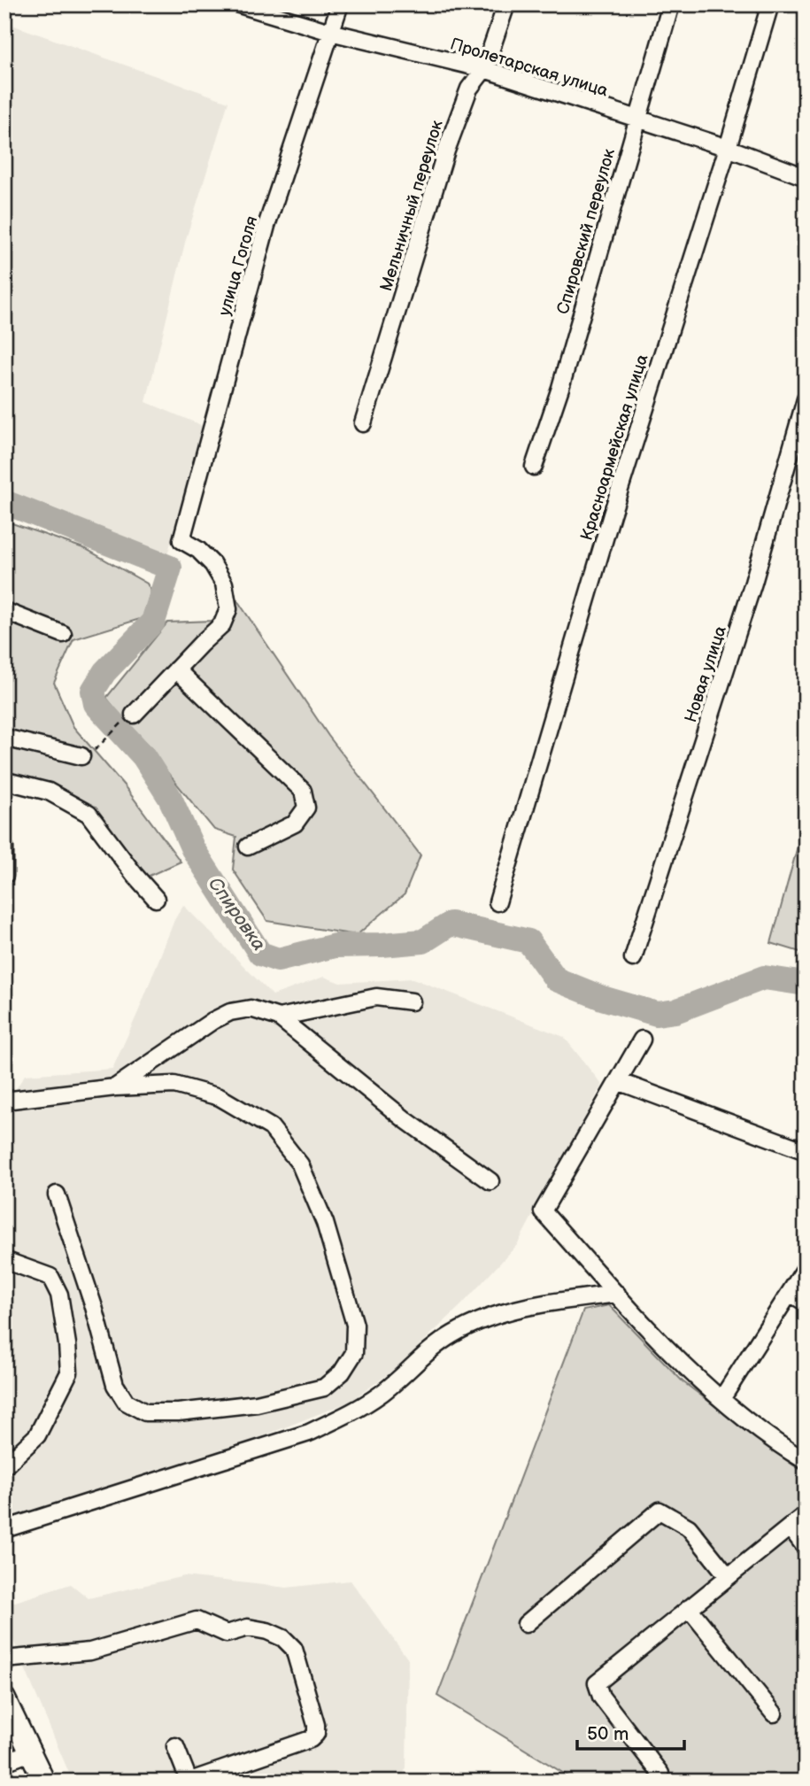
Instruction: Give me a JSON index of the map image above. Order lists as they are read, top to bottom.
{
  "streets": {
    "street": [
      "Пролетарская улица",
      "Мельничный переулок",
      "Спировский переулок",
      "улица Гоголя",
      "Красноармейская улица",
      "Новая улица"
    ]
  },
  "crossings": [
    ["Пролетарская улица", "Мельничный переулок"],
    ["Пролетарская улица", "Спировский переулок"],
    ["Пролетарская улица", "улица Гоголя"],
    ["Пролетарская улица", "Красноармейская улица"]
  ],
  "water": ["Спировка"],
  "scale_bar": "50 m"
}
